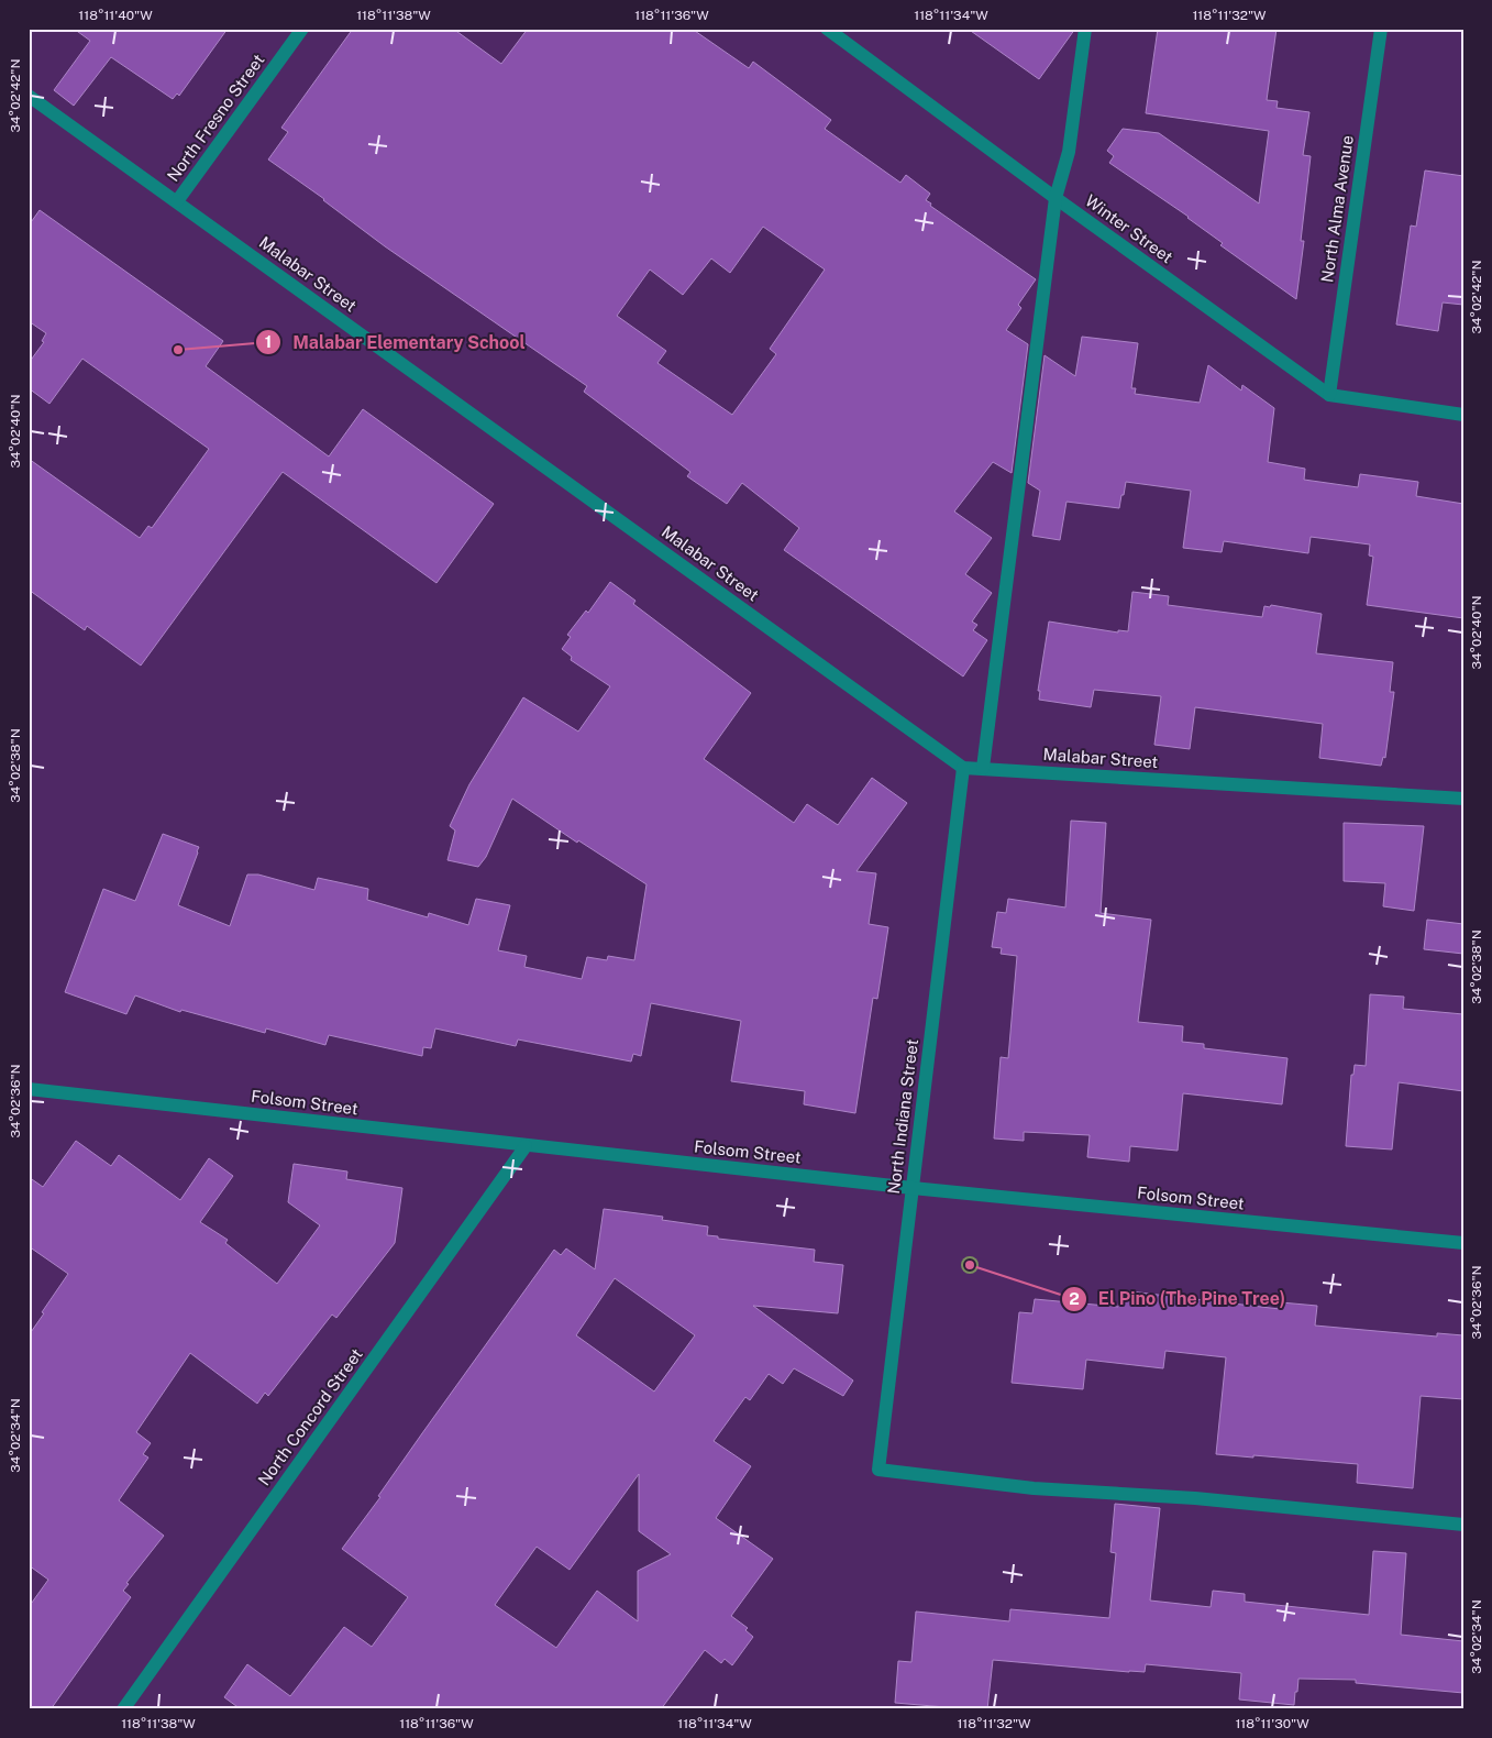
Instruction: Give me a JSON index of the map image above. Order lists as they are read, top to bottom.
{
  "streets": {
    "street": [
      "North Fresno Street",
      "North Alma Avenue",
      "Winter Street",
      "Malabar Street",
      "Folsom Street",
      "North Indiana Street",
      "North Concord Street"
    ]
  },
  "crossings": [
    ["North Fresno Street", "Malabar Street"],
    ["North Alma Avenue", "Winter Street"],
    ["Malabar Street", "North Indiana Street"],
    ["Folsom Street", "North Indiana Street"],
    ["Folsom Street", "North Concord Street"]
  ],
  "places": ["Malabar Elementary School", "El Pino (The Pine Tree)"],
  "coordinates": [
    "118°11'40\"W",
    "118°11'38\"W",
    "118°11'36\"W",
    "118°11'34\"W",
    "118°11'32\"W",
    "34°02'42\"N",
    "34°02'40\"N",
    "34°02'38\"N",
    "34°02'36\"N",
    "34°02'34\"N",
    "118°11'30\"W"
  ]
}
